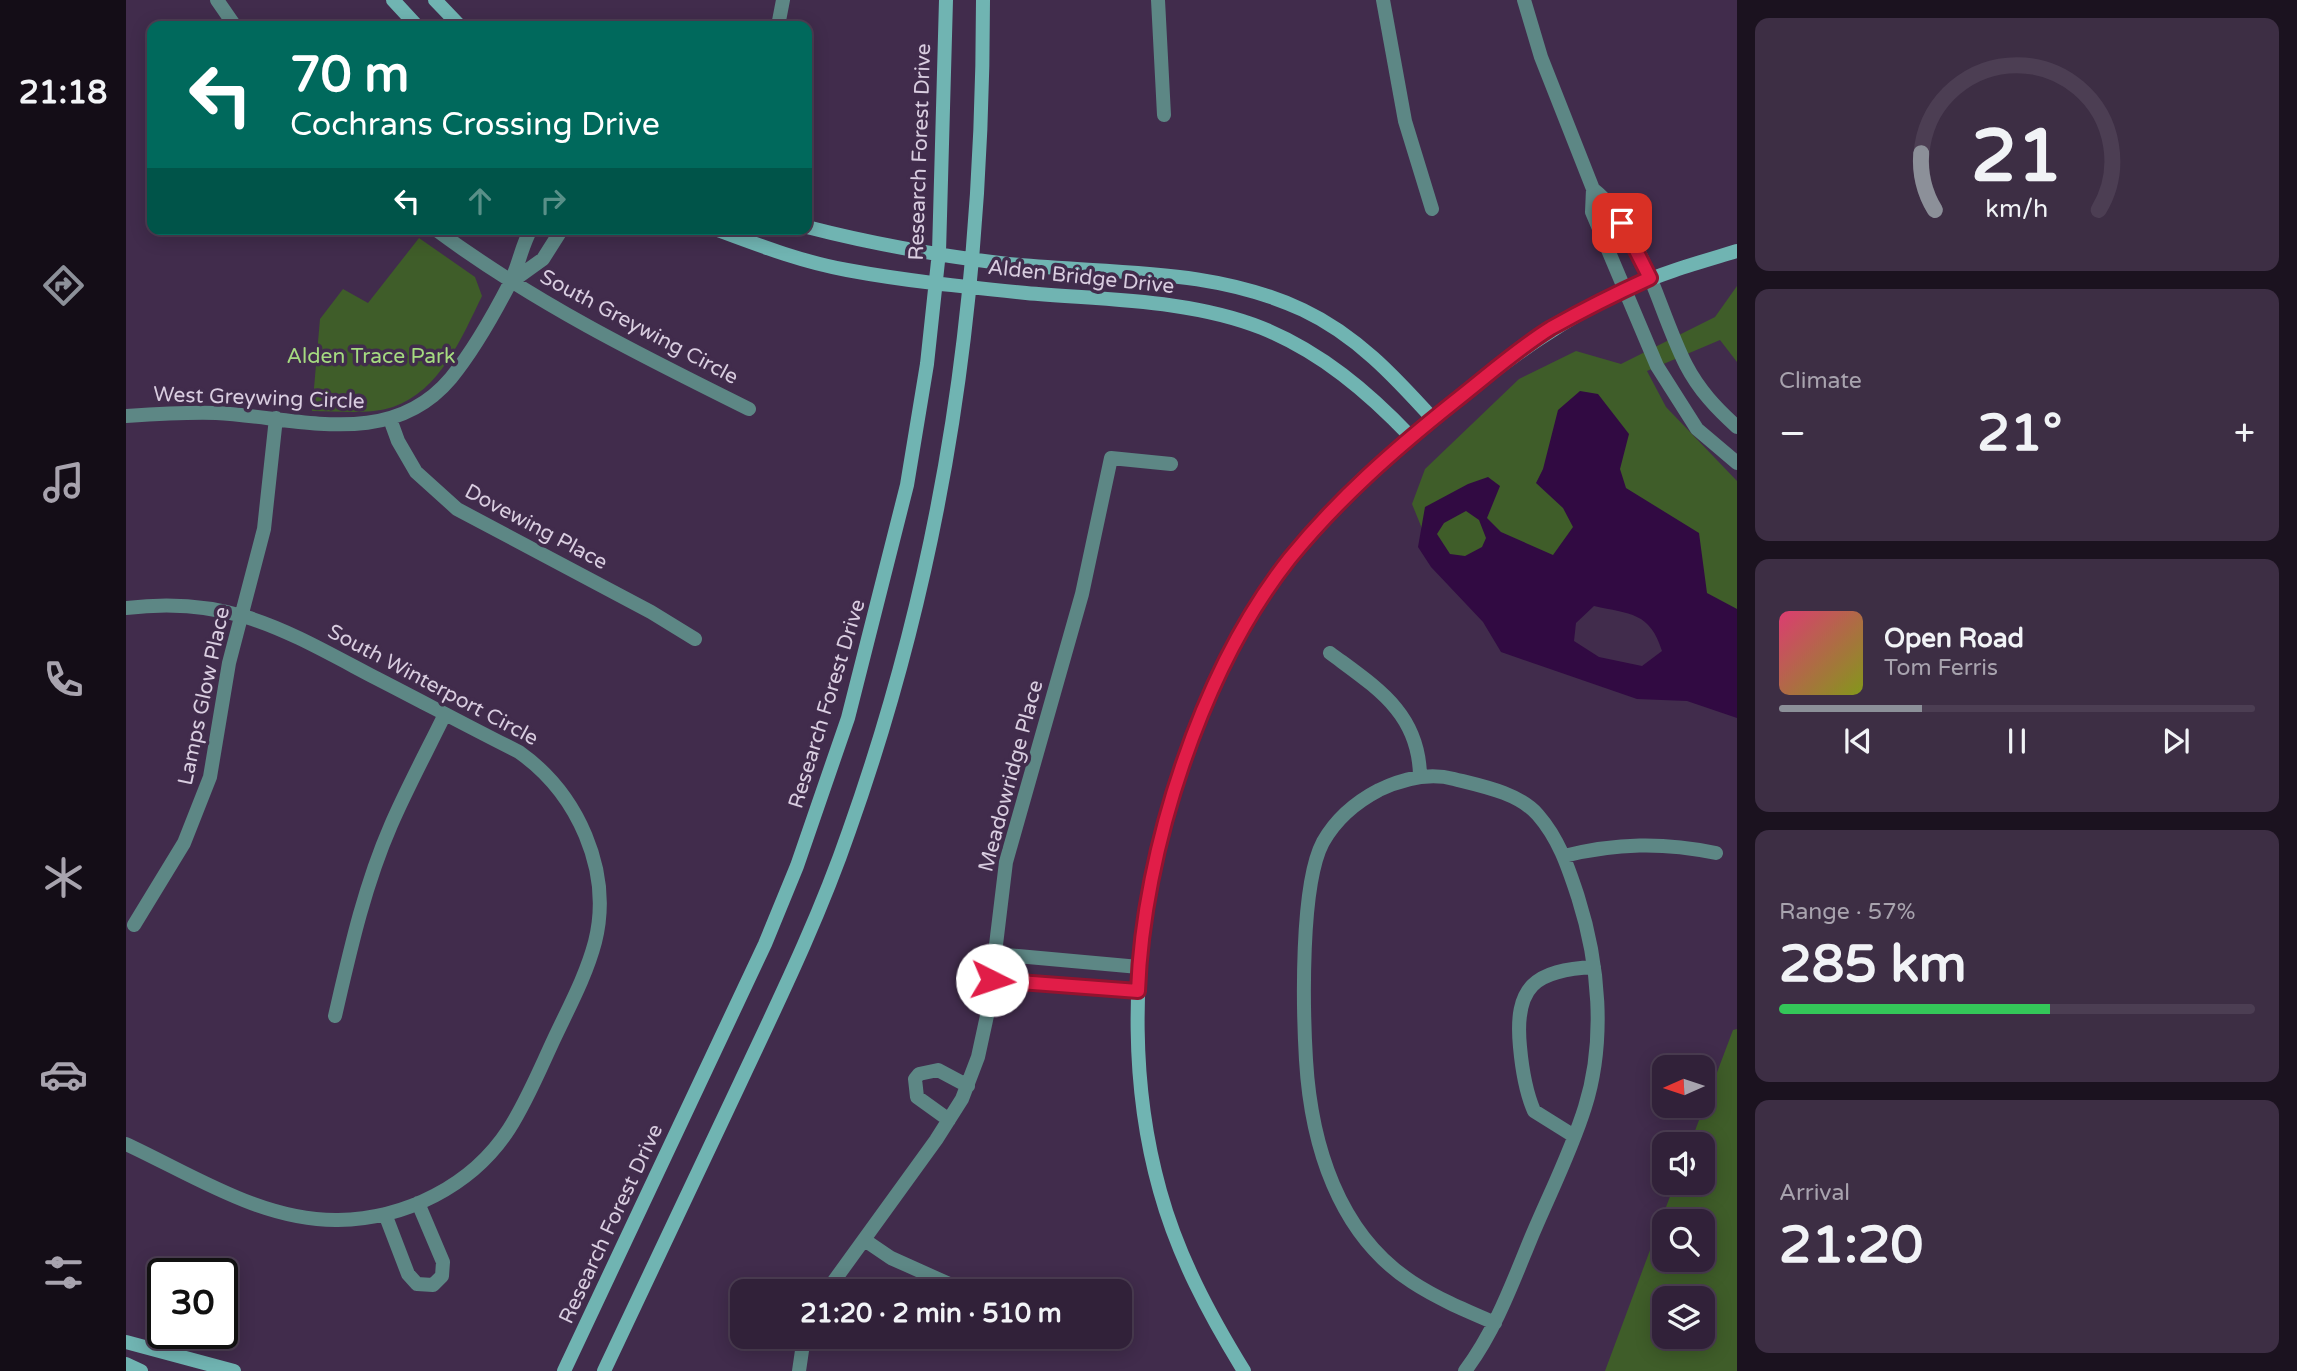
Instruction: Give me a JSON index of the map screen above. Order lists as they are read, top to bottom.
{
  "streets": {
    "main road": ["Research Forest Drive", "Alden Bridge Drive"],
    "street": [
      "South Greywing Circle",
      "West Greywing Circle",
      "Dovewing Place",
      "South Winterport Circle",
      "Lamps Glow Place",
      "Meadowridge Place"
    ]
  },
  "crossings": [
    ["Research Forest Drive", "Alden Bridge Drive"],
    ["South Greywing Circle", "West Greywing Circle"],
    ["South Greywing Circle", "Dovewing Place"],
    ["West Greywing Circle", "Dovewing Place"],
    ["West Greywing Circle", "Lamps Glow Place"],
    ["South Winterport Circle", "Lamps Glow Place"]
  ],
  "parks": ["Alden Trace Park"],
  "north": "left",
  "page": {
    "tabs": "21:18",
    "turn": ["70 m", "Cochrans Crossing Drive"],
    "tile": [
      "Climate",
      ["Range · 57%", "285 km"],
      ["Arrival", "21:20"]
    ],
    "heat": ["−", "21°", "+"],
    "song": ["Open Road", "Tom Ferris"],
    "limit": "30",
    "trip": "21:20 · 2 min · 510 m",
    "gauge": ["21", "km/h"]
  }
}
